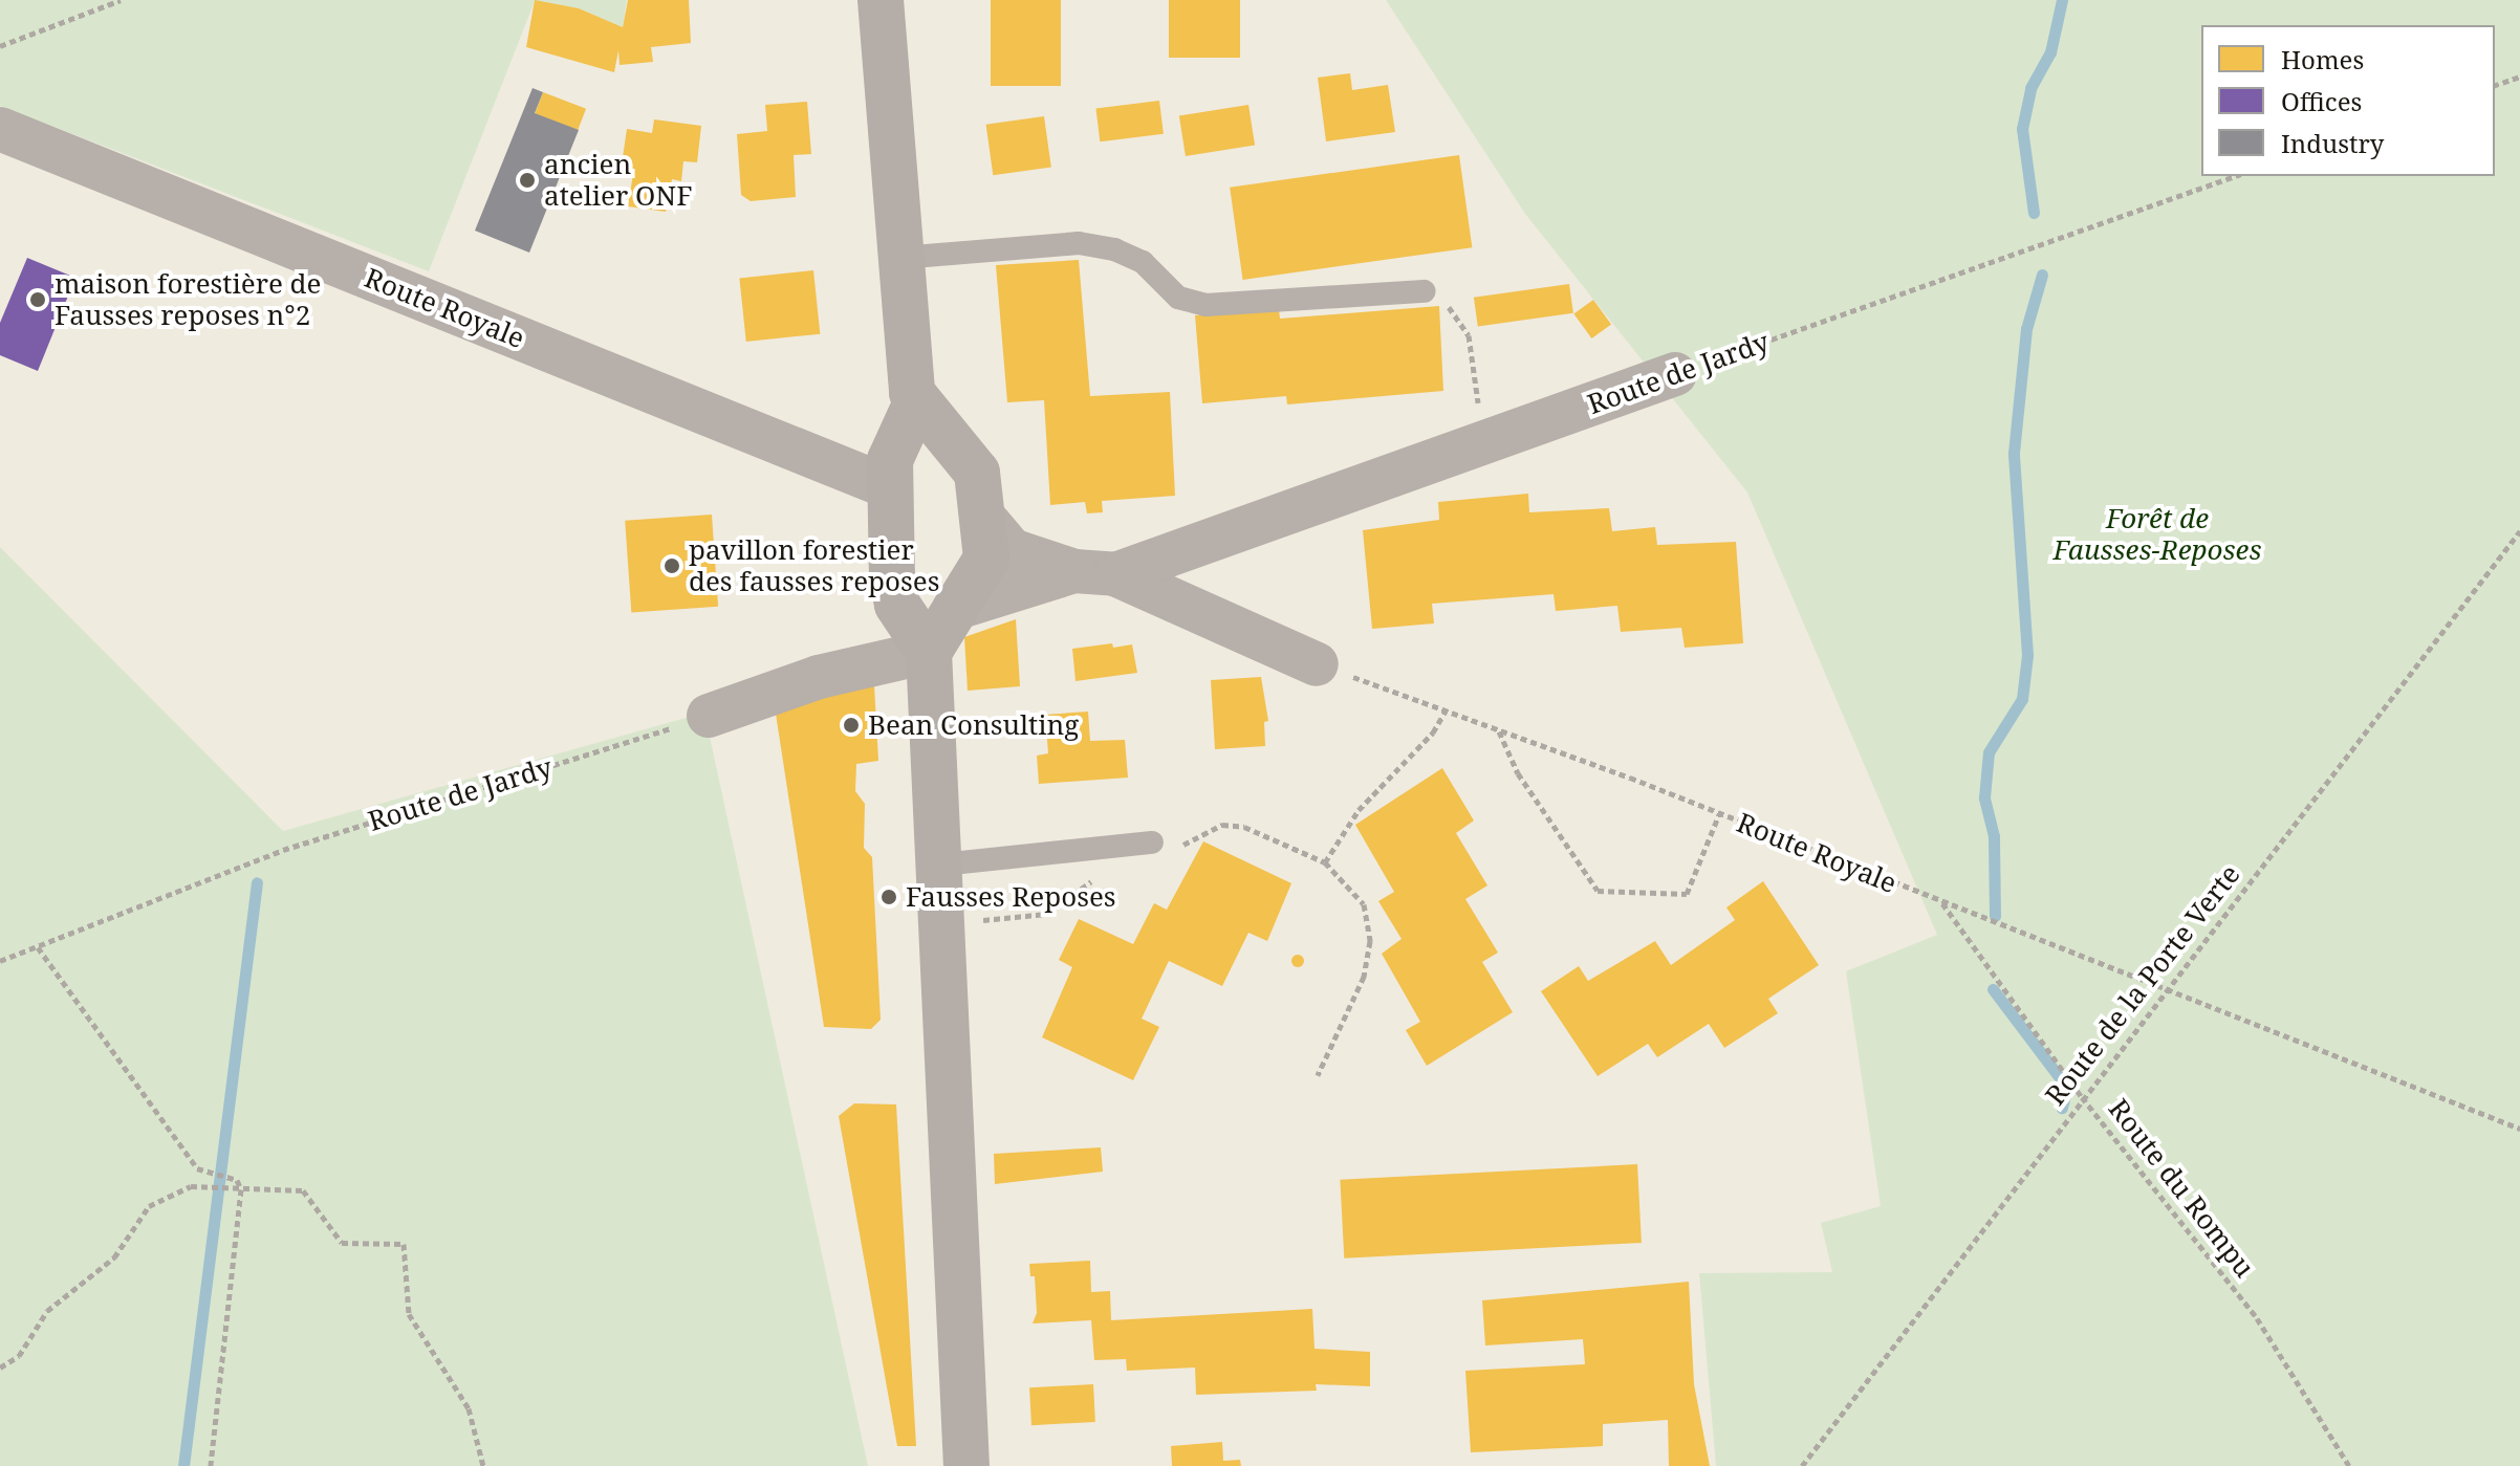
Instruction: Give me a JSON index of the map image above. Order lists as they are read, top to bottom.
{
  "streets": {
    "street": ["Route Royale", "Route de Jardy"],
    "path": ["Route de la Porte Verte", "Route du Rompu"]
  },
  "crossings": [
    ["Route Royale", "Route de la Porte Verte"],
    ["Route Royale", "Route du Rompu"],
    ["Route de la Porte Verte", "Route du Rompu"]
  ],
  "parks": ["Forêt de Fausses-Reposes"],
  "places": [
    "ancien atelier ONF",
    "maison forestière de Fausses reposes n°2",
    "pavillon forestier des fausses reposes",
    "Bean Consulting",
    "Fausses Reposes"
  ],
  "legend": ["Homes", "Offices", "Industry"]
}
